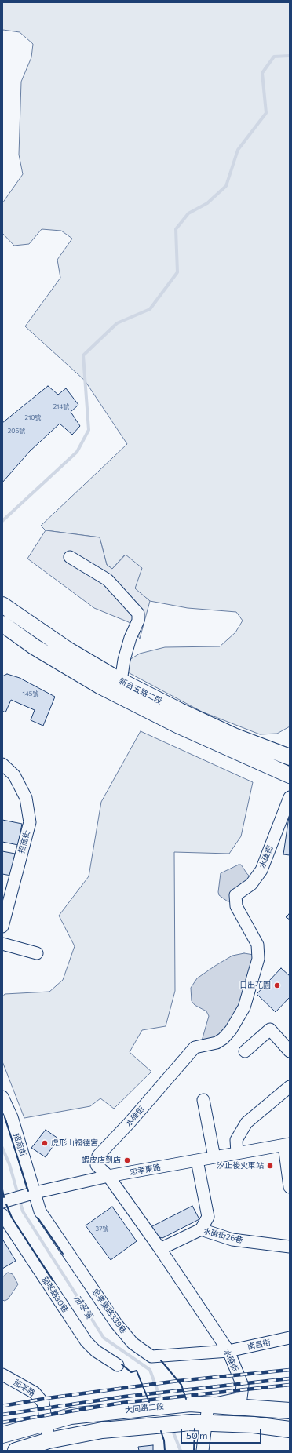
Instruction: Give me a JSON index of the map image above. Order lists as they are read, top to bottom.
{
  "streets": {
    "main road": ["新台五路二段", "大同路二段"],
    "street": [
      "招商街",
      "水碓街",
      "忠孝東路",
      "水碓街26巷",
      "茄苳路30巷",
      "忠孝東路339巷",
      "南昌街",
      "茄苳路"
    ]
  },
  "crossings": [
    ["招商街", "忠孝東路"],
    ["招商街", "忠孝東路339巷"],
    ["水碓街", "忠孝東路"],
    ["水碓街", "水碓街26巷"],
    ["水碓街", "忠孝東路339巷"],
    ["水碓街", "南昌街"],
    ["水碓街", "大同路二段"],
    ["忠孝東路", "忠孝東路339巷"],
    ["忠孝東路339巷", "南昌街"],
    ["茄苳路", "大同路二段"]
  ],
  "water": ["茄苳溪"],
  "places": [
    "日出花園",
    "虎形山福德宮",
    "蝦皮店到店",
    "汐止後火車站"
  ],
  "house_numbers": [
    "214號",
    "210號",
    "206號",
    "145號",
    "37號"
  ],
  "scale_bar": "50 m"
}
